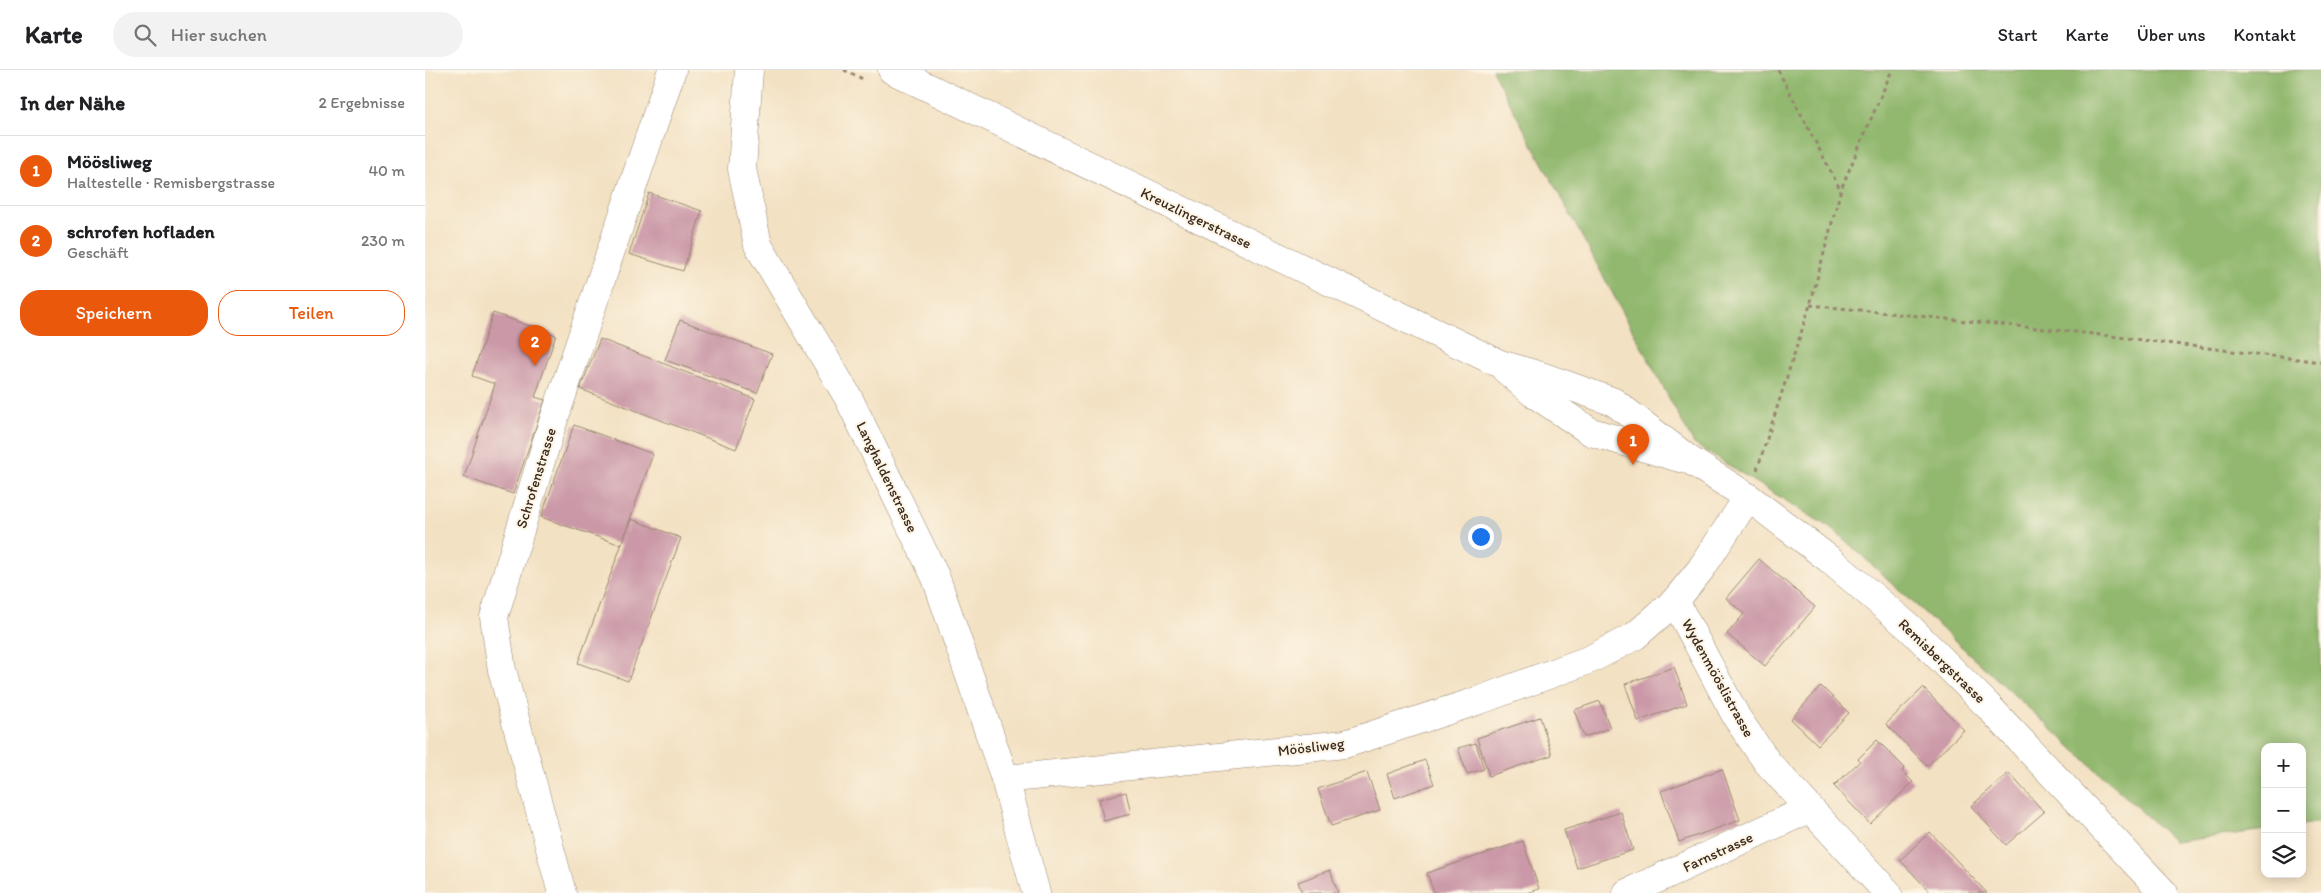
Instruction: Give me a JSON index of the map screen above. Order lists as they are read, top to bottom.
{
  "streets": {
    "street": [
      "Kreuzlingerstrasse",
      "Langhaldenstrasse",
      "Schrofenstrasse",
      "Remisbergstrasse",
      "Wydenmööslistrasse",
      "Möösliweg",
      "Farnstrasse"
    ]
  },
  "crossings": [
    ["Kreuzlingerstrasse", "Remisbergstrasse"],
    ["Langhaldenstrasse", "Möösliweg"],
    ["Remisbergstrasse", "Wydenmööslistrasse"],
    ["Wydenmööslistrasse", "Möösliweg"],
    ["Wydenmööslistrasse", "Farnstrasse"]
  ],
  "page": {
    "header": "Karte",
    "search": "Hier suchen",
    "nav": [
      "Start",
      "Karte",
      "Über uns",
      "Kontakt"
    ],
    "heading": ["In der Nähe", "2 Ergebnisse"],
    "list": [
      {
        "mark": "1",
        "name": "Möösliweg",
        "note": "Haltestelle · Remisbergstrasse",
        "value": "40 m"
      },
      {
        "mark": "2",
        "name": "schrofen hofladen",
        "note": "Geschäft",
        "value": "230 m"
      }
    ],
    "buttons": ["Speichern", "Teilen"],
    "pins": ["2", "1"],
    "map_buttons": ["+", "−"]
  }
}
